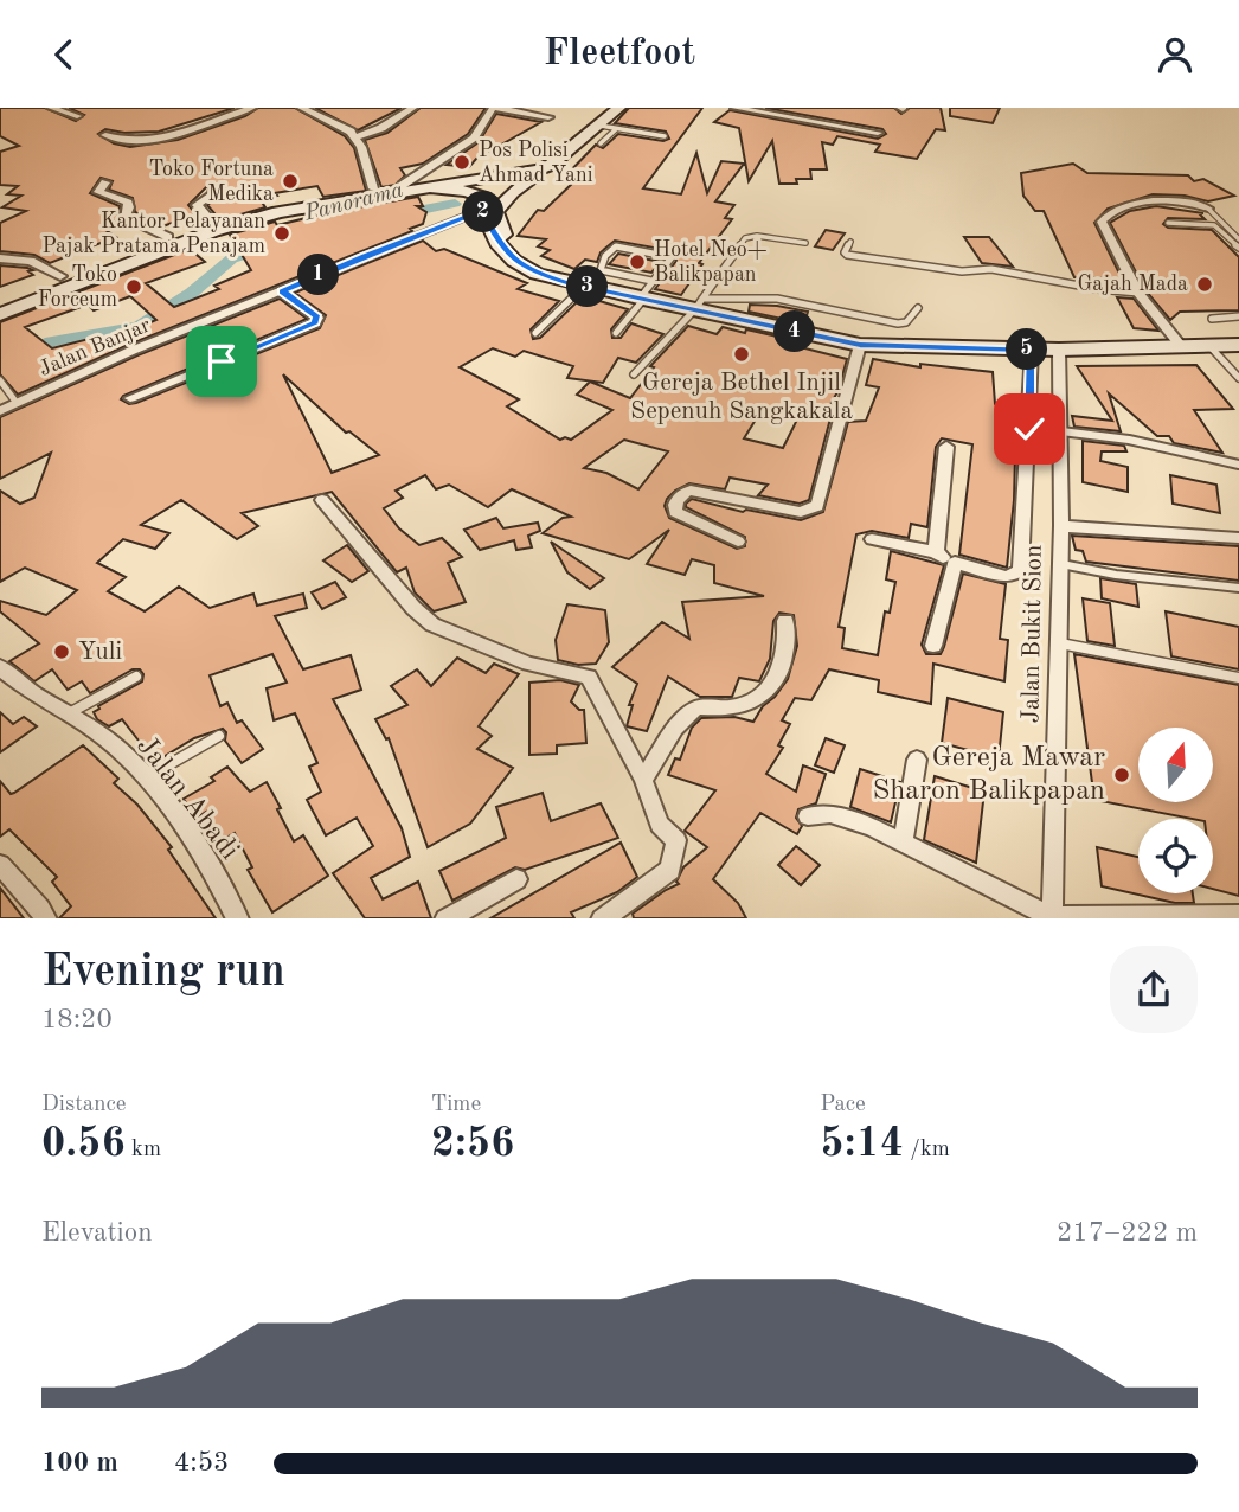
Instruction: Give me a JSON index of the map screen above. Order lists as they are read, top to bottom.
{
  "streets": {
    "street": ["Jalan Banjar", "Jalan Bukit Sion", "Jalan Abadi"]
  },
  "water": ["Panorama"],
  "places": [
    "Pos Polisi Ahmad Yani",
    "Toko Fortuna Medika",
    "Kantor Pelayanan Pajak Pratama Penajam",
    "Hotel Neo+ Balikpapan",
    "Gajah Mada",
    "Toko Forceum",
    "Gereja Bethel Injil Sepenuh Sangkakala",
    "Yuli",
    "Gereja Mawar Sharon Balikpapan"
  ],
  "north": "top",
  "page": {
    "header": "Fleetfoot",
    "pins": [
      "2",
      "1",
      "3",
      "4",
      "5"
    ],
    "heading": ["Evening run", "18:20"],
    "stats": [
      ["Distance", "0.56 km"],
      ["Time", "2:56"],
      ["Pace", "5:14 /km"]
    ],
    "chart": ["Elevation", "217–222 m"],
    "list": [
      {
        "name": "100 m",
        "note": "4:53"
      }
    ]
  }
}
